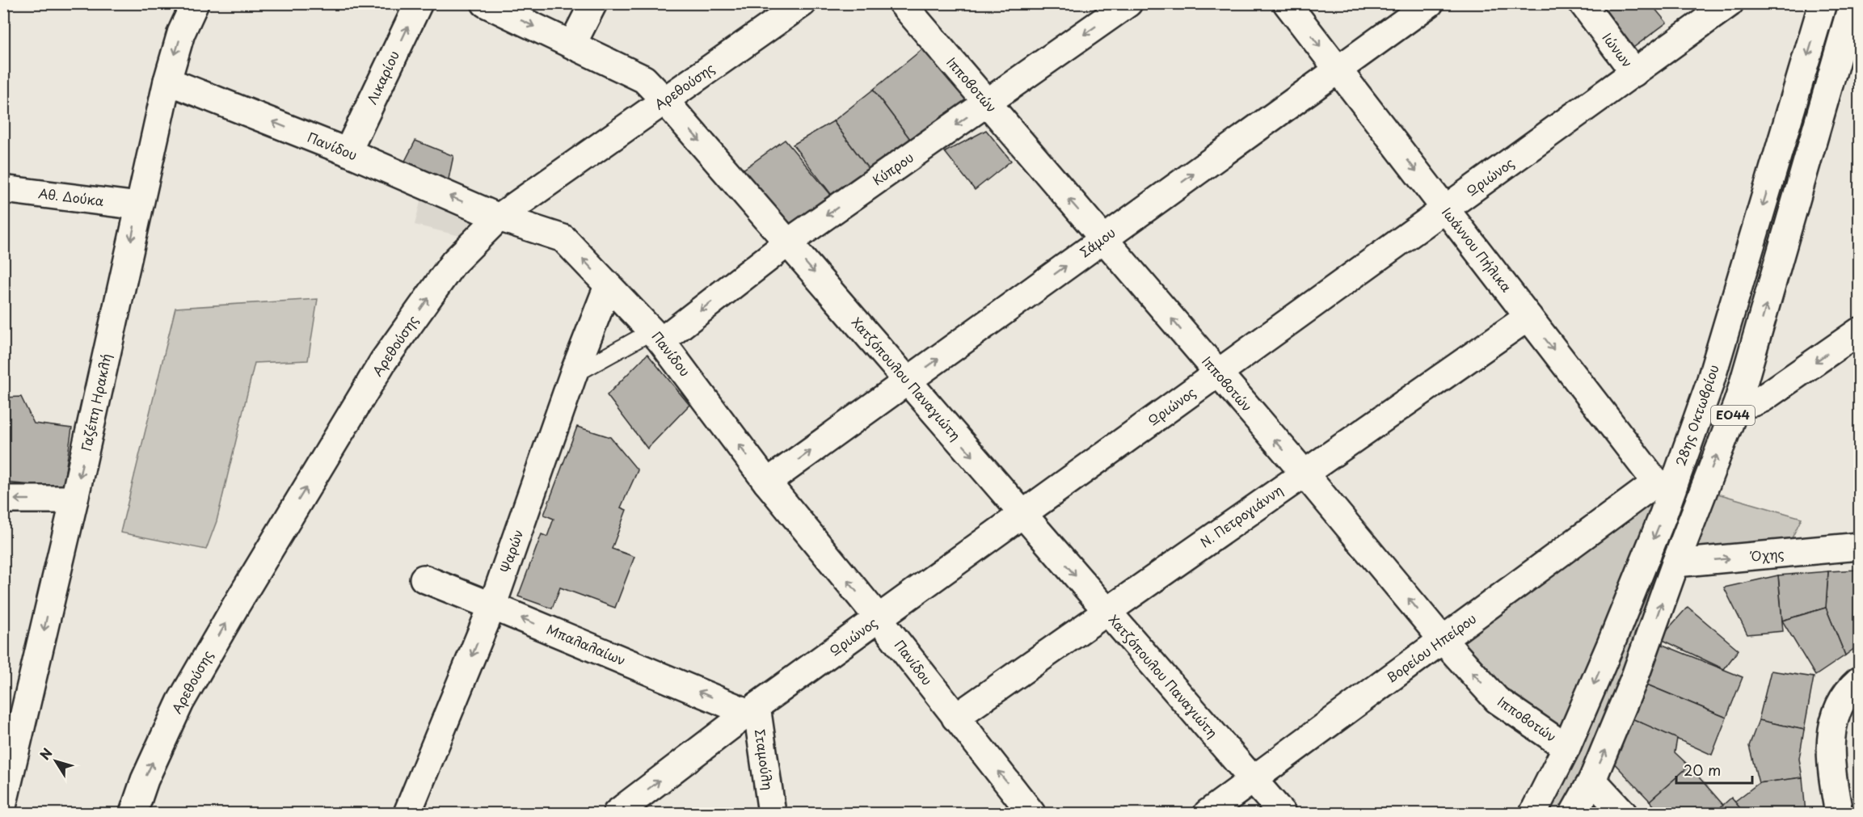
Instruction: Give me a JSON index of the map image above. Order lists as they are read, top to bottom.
{
  "streets": {
    "street": [
      "Ιώνων",
      "Λικαρίου",
      "Ιπποβοτών",
      "Αρεθούσης",
      "Πανίδου",
      "Κύπρου",
      "Ωριώνος",
      "Αθ. Δούκα",
      "Σάμου",
      "Ιωάννου Πήλικα",
      "Χατζόπουλου Παναγιώτη",
      "Γαζέπη Ηρακλή",
      "28ης Οκτωβρίου",
      "ΕΟ44",
      "Ν. Πετρογιάννη",
      "Ψαρών",
      "Όχης",
      "Μπαλαλαίων",
      "Βορείου Ηπείρου",
      "Σταμούλη"
    ]
  },
  "crossings": [
    ["Ιώνων", "Ωριώνος"],
    ["Λικαρίου", "Πανίδου"],
    ["Ιπποβοτών", "Κύπρου"],
    ["Ιπποβοτών", "Ωριώνος"],
    ["Ιπποβοτών", "Σάμου"],
    ["Ιπποβοτών", "28ης Οκτωβρίου"],
    ["Ιπποβοτών", "Ν. Πετρογιάννη"],
    ["Ιπποβοτών", "Βορείου Ηπείρου"],
    ["Αρεθούσης", "Πανίδου"],
    ["Αρεθούσης", "Χατζόπουλου Παναγιώτη"],
    ["Πανίδου", "Κύπρου"],
    ["Πανίδου", "Ωριώνος"],
    ["Πανίδου", "Σάμου"],
    ["Πανίδου", "Γαζέπη Ηρακλή"],
    ["Πανίδου", "Ν. Πετρογιάννη"],
    ["Πανίδου", "Ψαρών"],
    ["Κύπρου", "Χατζόπουλου Παναγιώτη"],
    ["Ωριώνος", "Ιωάννου Πήλικα"],
    ["Ωριώνος", "Χατζόπουλου Παναγιώτη"],
    ["Ωριώνος", "Μπαλαλαίων"],
    ["Ωριώνος", "Σταμούλη"],
    ["Αθ. Δούκα", "Γαζέπη Ηρακλή"],
    ["Σάμου", "Ιωάννου Πήλικα"],
    ["Σάμου", "Χατζόπουλου Παναγιώτη"],
    ["Ιωάννου Πήλικα", "28ης Οκτωβρίου"],
    ["Ιωάννου Πήλικα", "Ν. Πετρογιάννη"],
    ["Ιωάννου Πήλικα", "Βορείου Ηπείρου"],
    ["Χατζόπουλου Παναγιώτη", "Ν. Πετρογιάννη"],
    ["Χατζόπουλου Παναγιώτη", "Βορείου Ηπείρου"],
    ["28ης Οκτωβρίου", "Βορείου Ηπείρου"],
    ["ΕΟ44", "Όχης"],
    ["Ψαρών", "Μπαλαλαίων"],
    ["Μπαλαλαίων", "Σταμούλη"]
  ],
  "one_way": [
    "Λικαρίου",
    "Ιπποβοτών",
    "Αρεθούσης",
    "Πανίδου",
    "Κύπρου",
    "Σάμου",
    "Ιωάννου Πήλικα",
    "Χατζόπουλου Παναγιώτη",
    "Γαζέπη Ηρακλή",
    "Ψαρών",
    "Όχης",
    "Μπαλαλαίων"
  ],
  "scale_bar": "20 m",
  "north": "top left"
}
